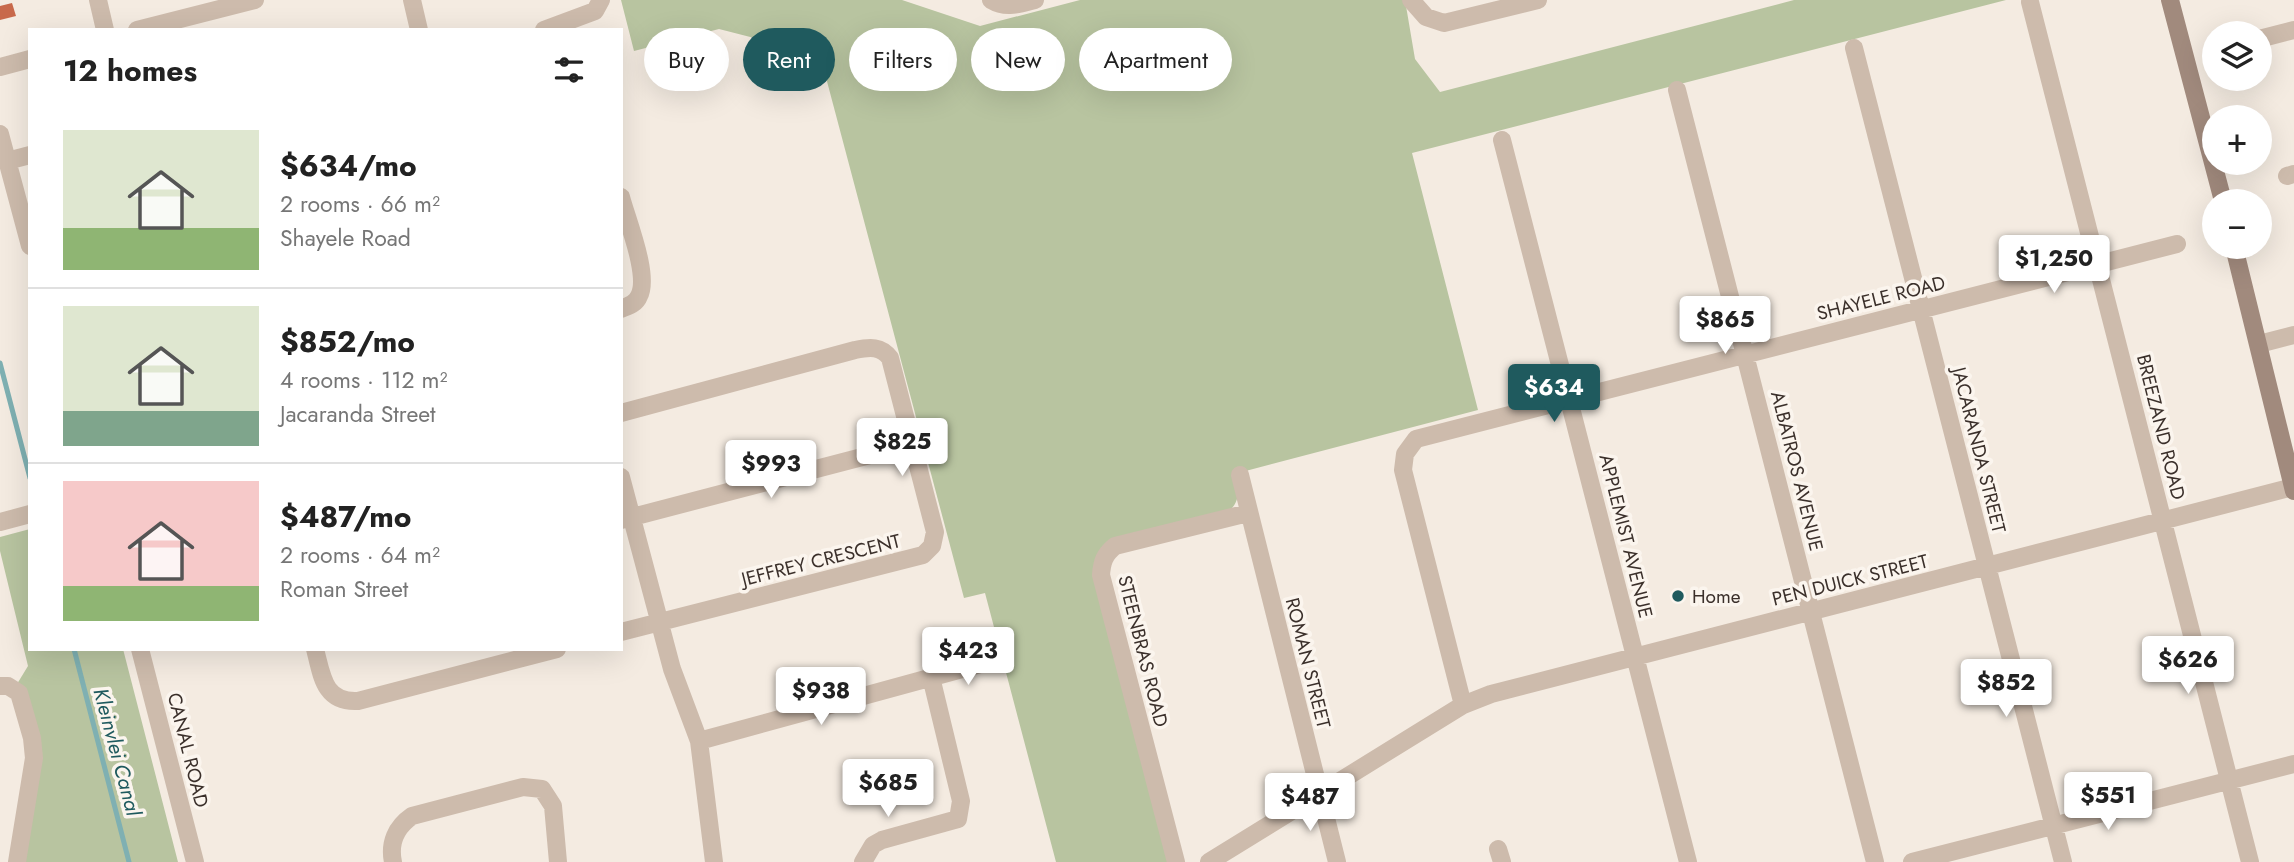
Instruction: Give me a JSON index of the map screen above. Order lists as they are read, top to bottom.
{
  "streets": {
    "street": [
      "SHAYELE ROAD",
      "BREEZAND ROAD",
      "JACARANDA STREET",
      "ALBATROS AVENUE",
      "APPLEMIST AVENUE",
      "JEFFREY CRESCENT",
      "PEN DUICK STREET",
      "STEENBRAS ROAD",
      "ROMAN STREET",
      "CANAL ROAD"
    ]
  },
  "crossings": [
    ["SHAYELE ROAD", "BREEZAND ROAD"],
    ["SHAYELE ROAD", "JACARANDA STREET"],
    ["SHAYELE ROAD", "ALBATROS AVENUE"],
    ["SHAYELE ROAD", "APPLEMIST AVENUE"],
    ["SHAYELE ROAD", "PEN DUICK STREET"],
    ["BREEZAND ROAD", "PEN DUICK STREET"],
    ["JACARANDA STREET", "PEN DUICK STREET"],
    ["ALBATROS AVENUE", "PEN DUICK STREET"],
    ["APPLEMIST AVENUE", "PEN DUICK STREET"],
    ["PEN DUICK STREET", "ROMAN STREET"],
    ["STEENBRAS ROAD", "ROMAN STREET"]
  ],
  "water": ["Kleinvlei Canal"],
  "places": ["Home"],
  "page": {
    "map_buttons": ["+", "−"],
    "chip": [
      "Buy",
      "Rent",
      "Filters",
      "New",
      "Apartment"
    ],
    "heading": "12 homes",
    "list": [
      {
        "name": "$634/mo",
        "note": "2 rooms · 66 m² · Shayele Road"
      },
      {
        "name": "$852/mo",
        "note": "4 rooms · 112 m² · Jacaranda Street"
      },
      {
        "name": "$487/mo",
        "note": "2 rooms · 64 m² · Roman Street"
      }
    ],
    "price": [
      "$1,250",
      "$865",
      "$634",
      "$825",
      "$993",
      "$423",
      "$626",
      "$852",
      "$938",
      "$685",
      "$551",
      "$487"
    ]
  }
}
